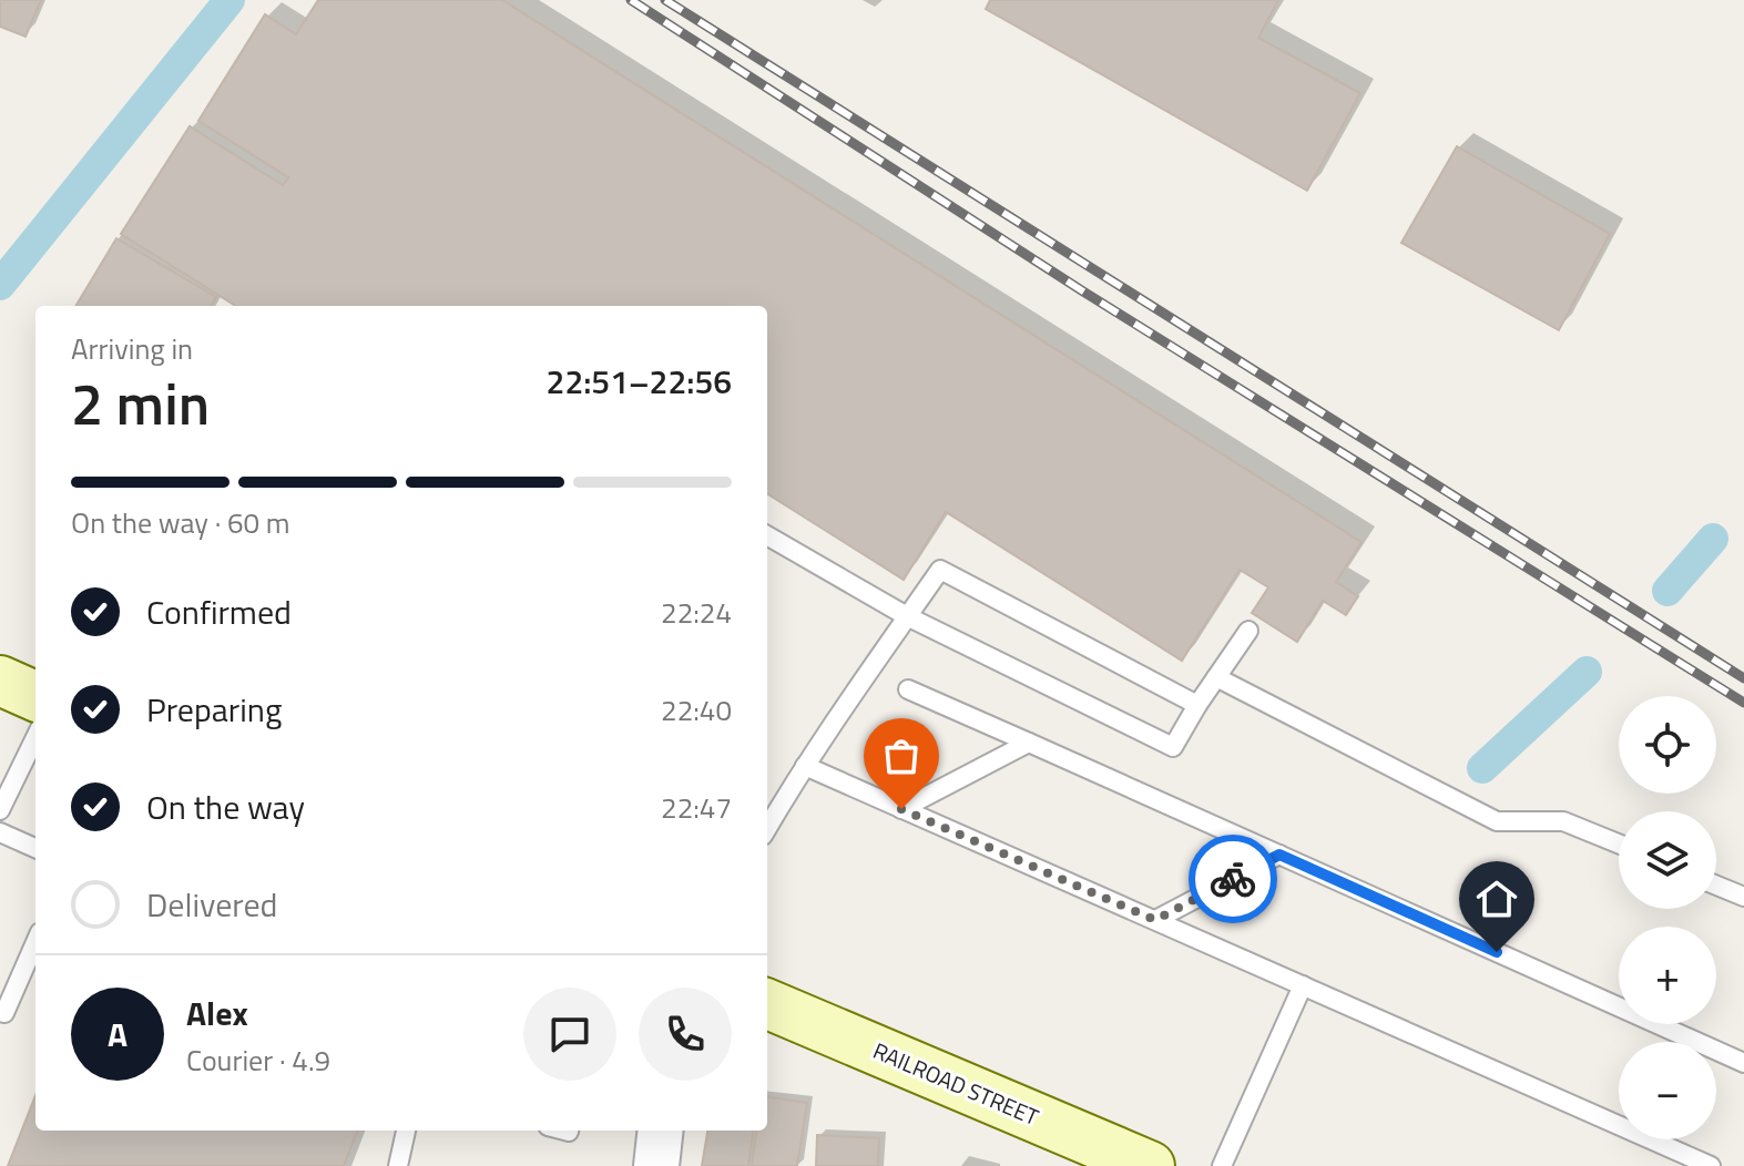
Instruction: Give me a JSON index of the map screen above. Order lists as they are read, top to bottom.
{
  "streets": {
    "main road": ["RAILROAD STREET"]
  },
  "page": {
    "heading": ["2 min", "Arriving in", "22:51–22:56"],
    "panel": ["Alex", "Courier · 4.9"],
    "bar": "On the way · 60 m",
    "list": [
      ["Confirmed", "22:24"],
      ["Preparing", "22:40"],
      ["On the way", "22:47"],
      "Delivered"
    ],
    "map_buttons": ["+", "−"],
    "round": "A"
  }
}
